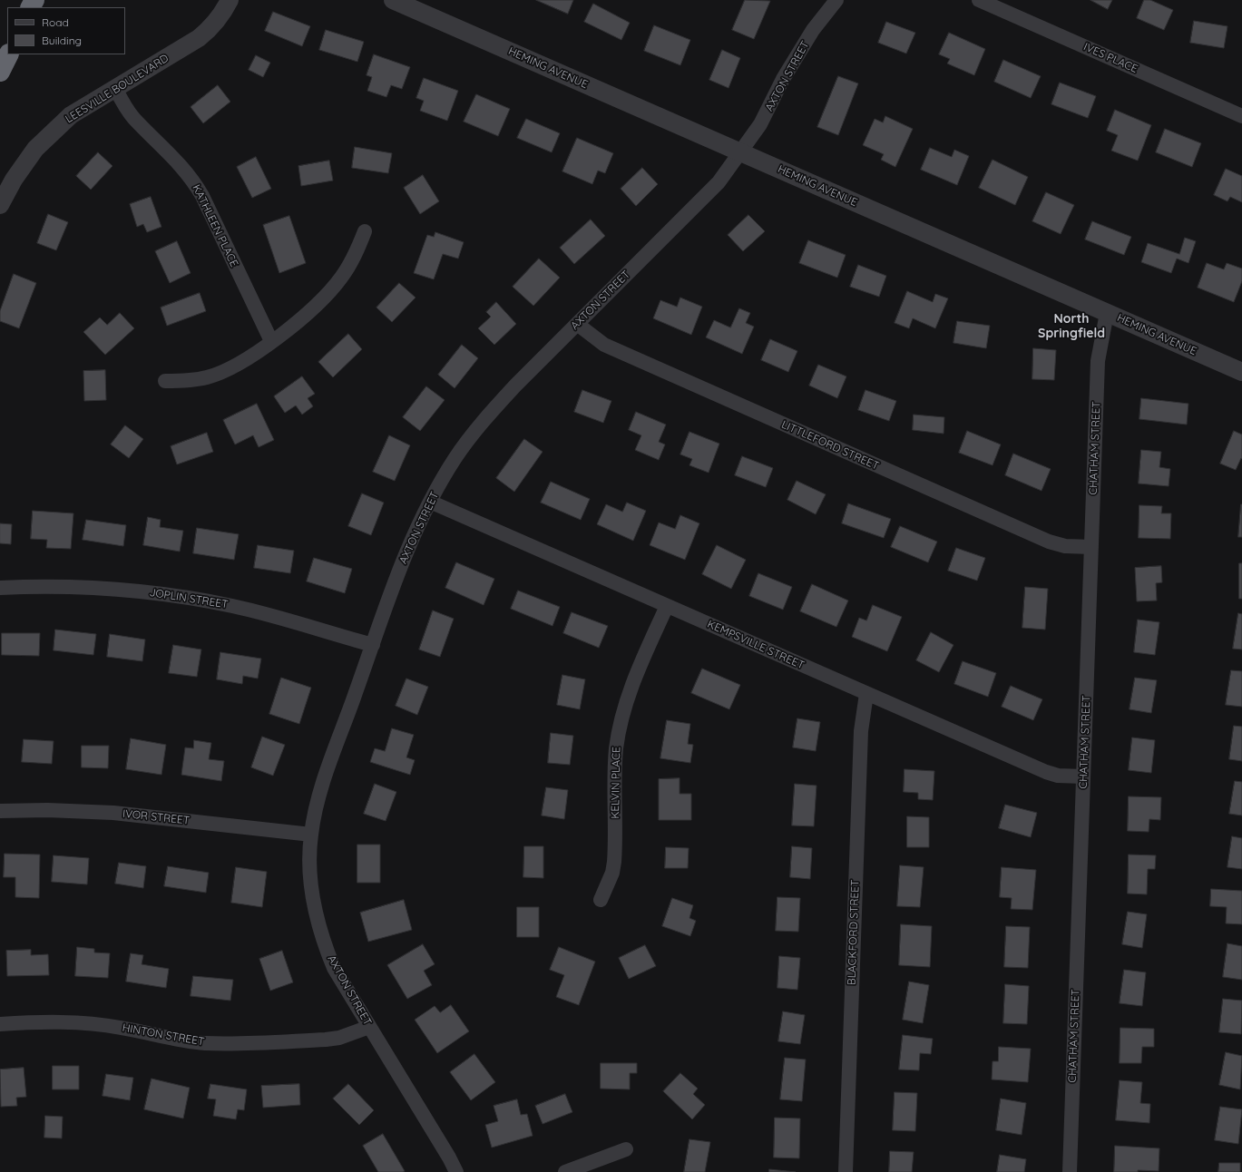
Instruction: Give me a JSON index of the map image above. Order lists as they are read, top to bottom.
{
  "streets": {
    "street": [
      "IVES PLACE",
      "HEMING AVENUE",
      "AXTON STREET",
      "LEESVILLE BOULEVARD",
      "KATHLEEN PLACE",
      "LITTLEFORD STREET",
      "CHATHAM STREET",
      "JOPLIN STREET",
      "KEMPSVILLE STREET",
      "KELVIN PLACE",
      "IVOR STREET",
      "BLACKFORD STREET",
      "HINTON STREET"
    ]
  },
  "crossings": [
    ["HEMING AVENUE", "AXTON STREET"],
    ["HEMING AVENUE", "CHATHAM STREET"],
    ["AXTON STREET", "LITTLEFORD STREET"],
    ["AXTON STREET", "JOPLIN STREET"],
    ["AXTON STREET", "KEMPSVILLE STREET"],
    ["AXTON STREET", "IVOR STREET"],
    ["AXTON STREET", "HINTON STREET"],
    ["LEESVILLE BOULEVARD", "KATHLEEN PLACE"],
    ["LITTLEFORD STREET", "CHATHAM STREET"],
    ["CHATHAM STREET", "KEMPSVILLE STREET"],
    ["KEMPSVILLE STREET", "KELVIN PLACE"],
    ["KEMPSVILLE STREET", "BLACKFORD STREET"]
  ],
  "districts": ["North Springfield"],
  "legend": ["Road", "Building"]
}
